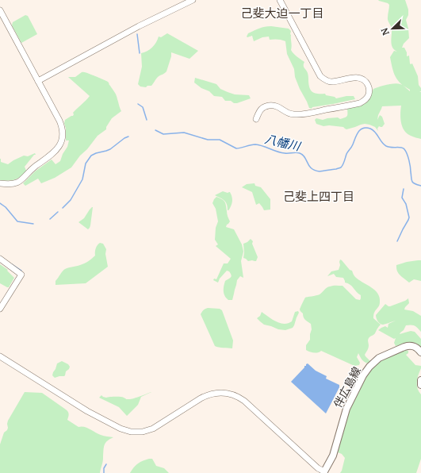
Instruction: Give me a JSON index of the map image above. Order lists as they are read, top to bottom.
{
  "streets": {
    "main road": ["伴広島線"]
  },
  "districts": ["己斐大迫一丁目", "己斐上四丁目"],
  "water": ["八幡川"],
  "north": "bottom left"
}
